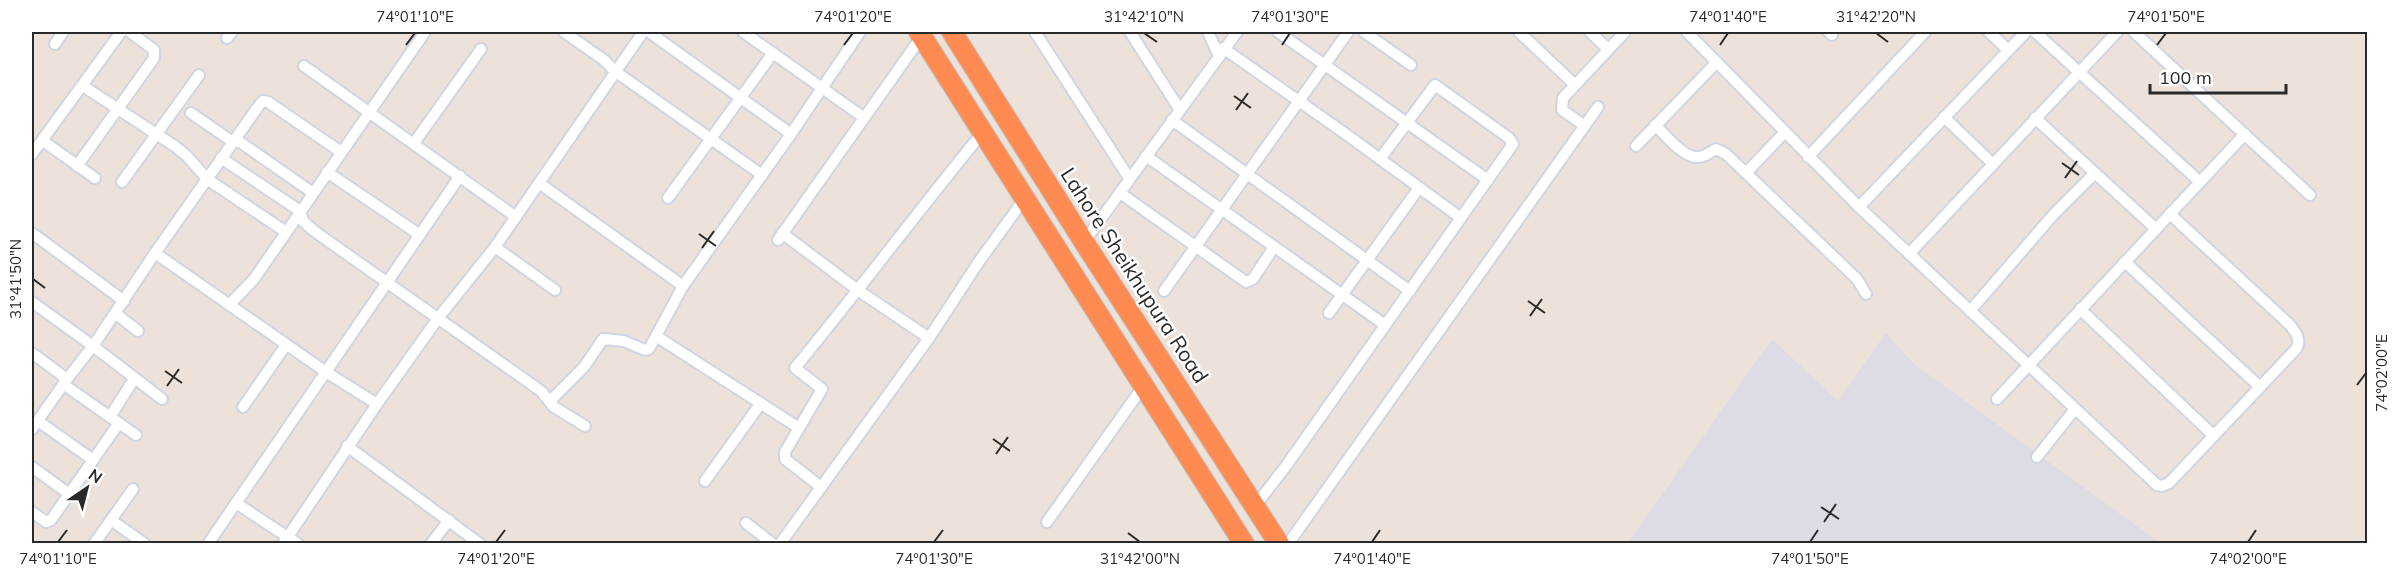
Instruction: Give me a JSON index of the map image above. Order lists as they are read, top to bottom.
{
  "streets": {
    "highway": ["Lahore Sheikhupura Road"]
  },
  "scale_bar": "100 m",
  "north": "top right",
  "coordinates": [
    "74°01'10\"E",
    "74°01'20\"E",
    "31°42'10\"N",
    "74°01'30\"E",
    "74°01'40\"E",
    "31°42'20\"N",
    "74°01'50\"E",
    "31°41'50\"N",
    "74°02'00\"E",
    "31°42'00\"N"
  ]
}
